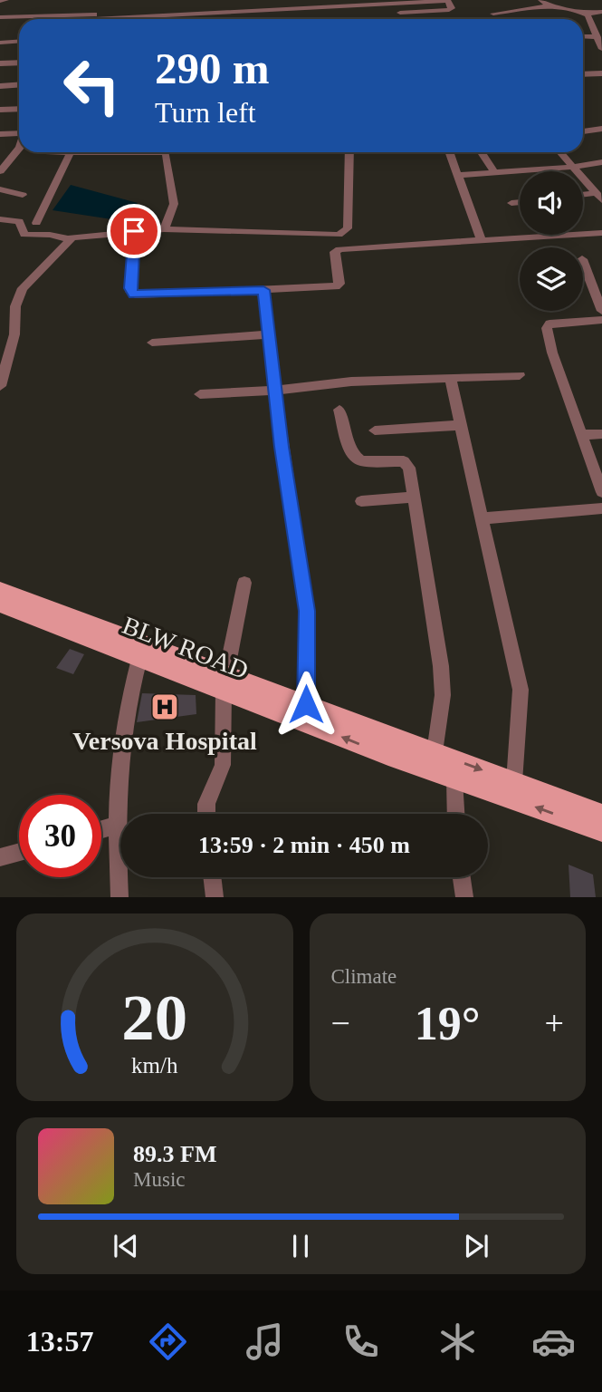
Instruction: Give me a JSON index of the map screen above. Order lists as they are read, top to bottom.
{
  "streets": {
    "main road": ["BLW ROAD"]
  },
  "places": {
    "hospital": ["Versova Hospital"]
  },
  "page": {
    "turn": ["290 m", "Turn left"],
    "limit": "30",
    "trip": "13:59 · 2 min · 450 m",
    "tile": "Climate",
    "heat": ["−", "19°", "+"],
    "song": ["89.3 FM", "Music"],
    "tabs": "13:57",
    "gauge": ["20", "km/h"]
  }
}
